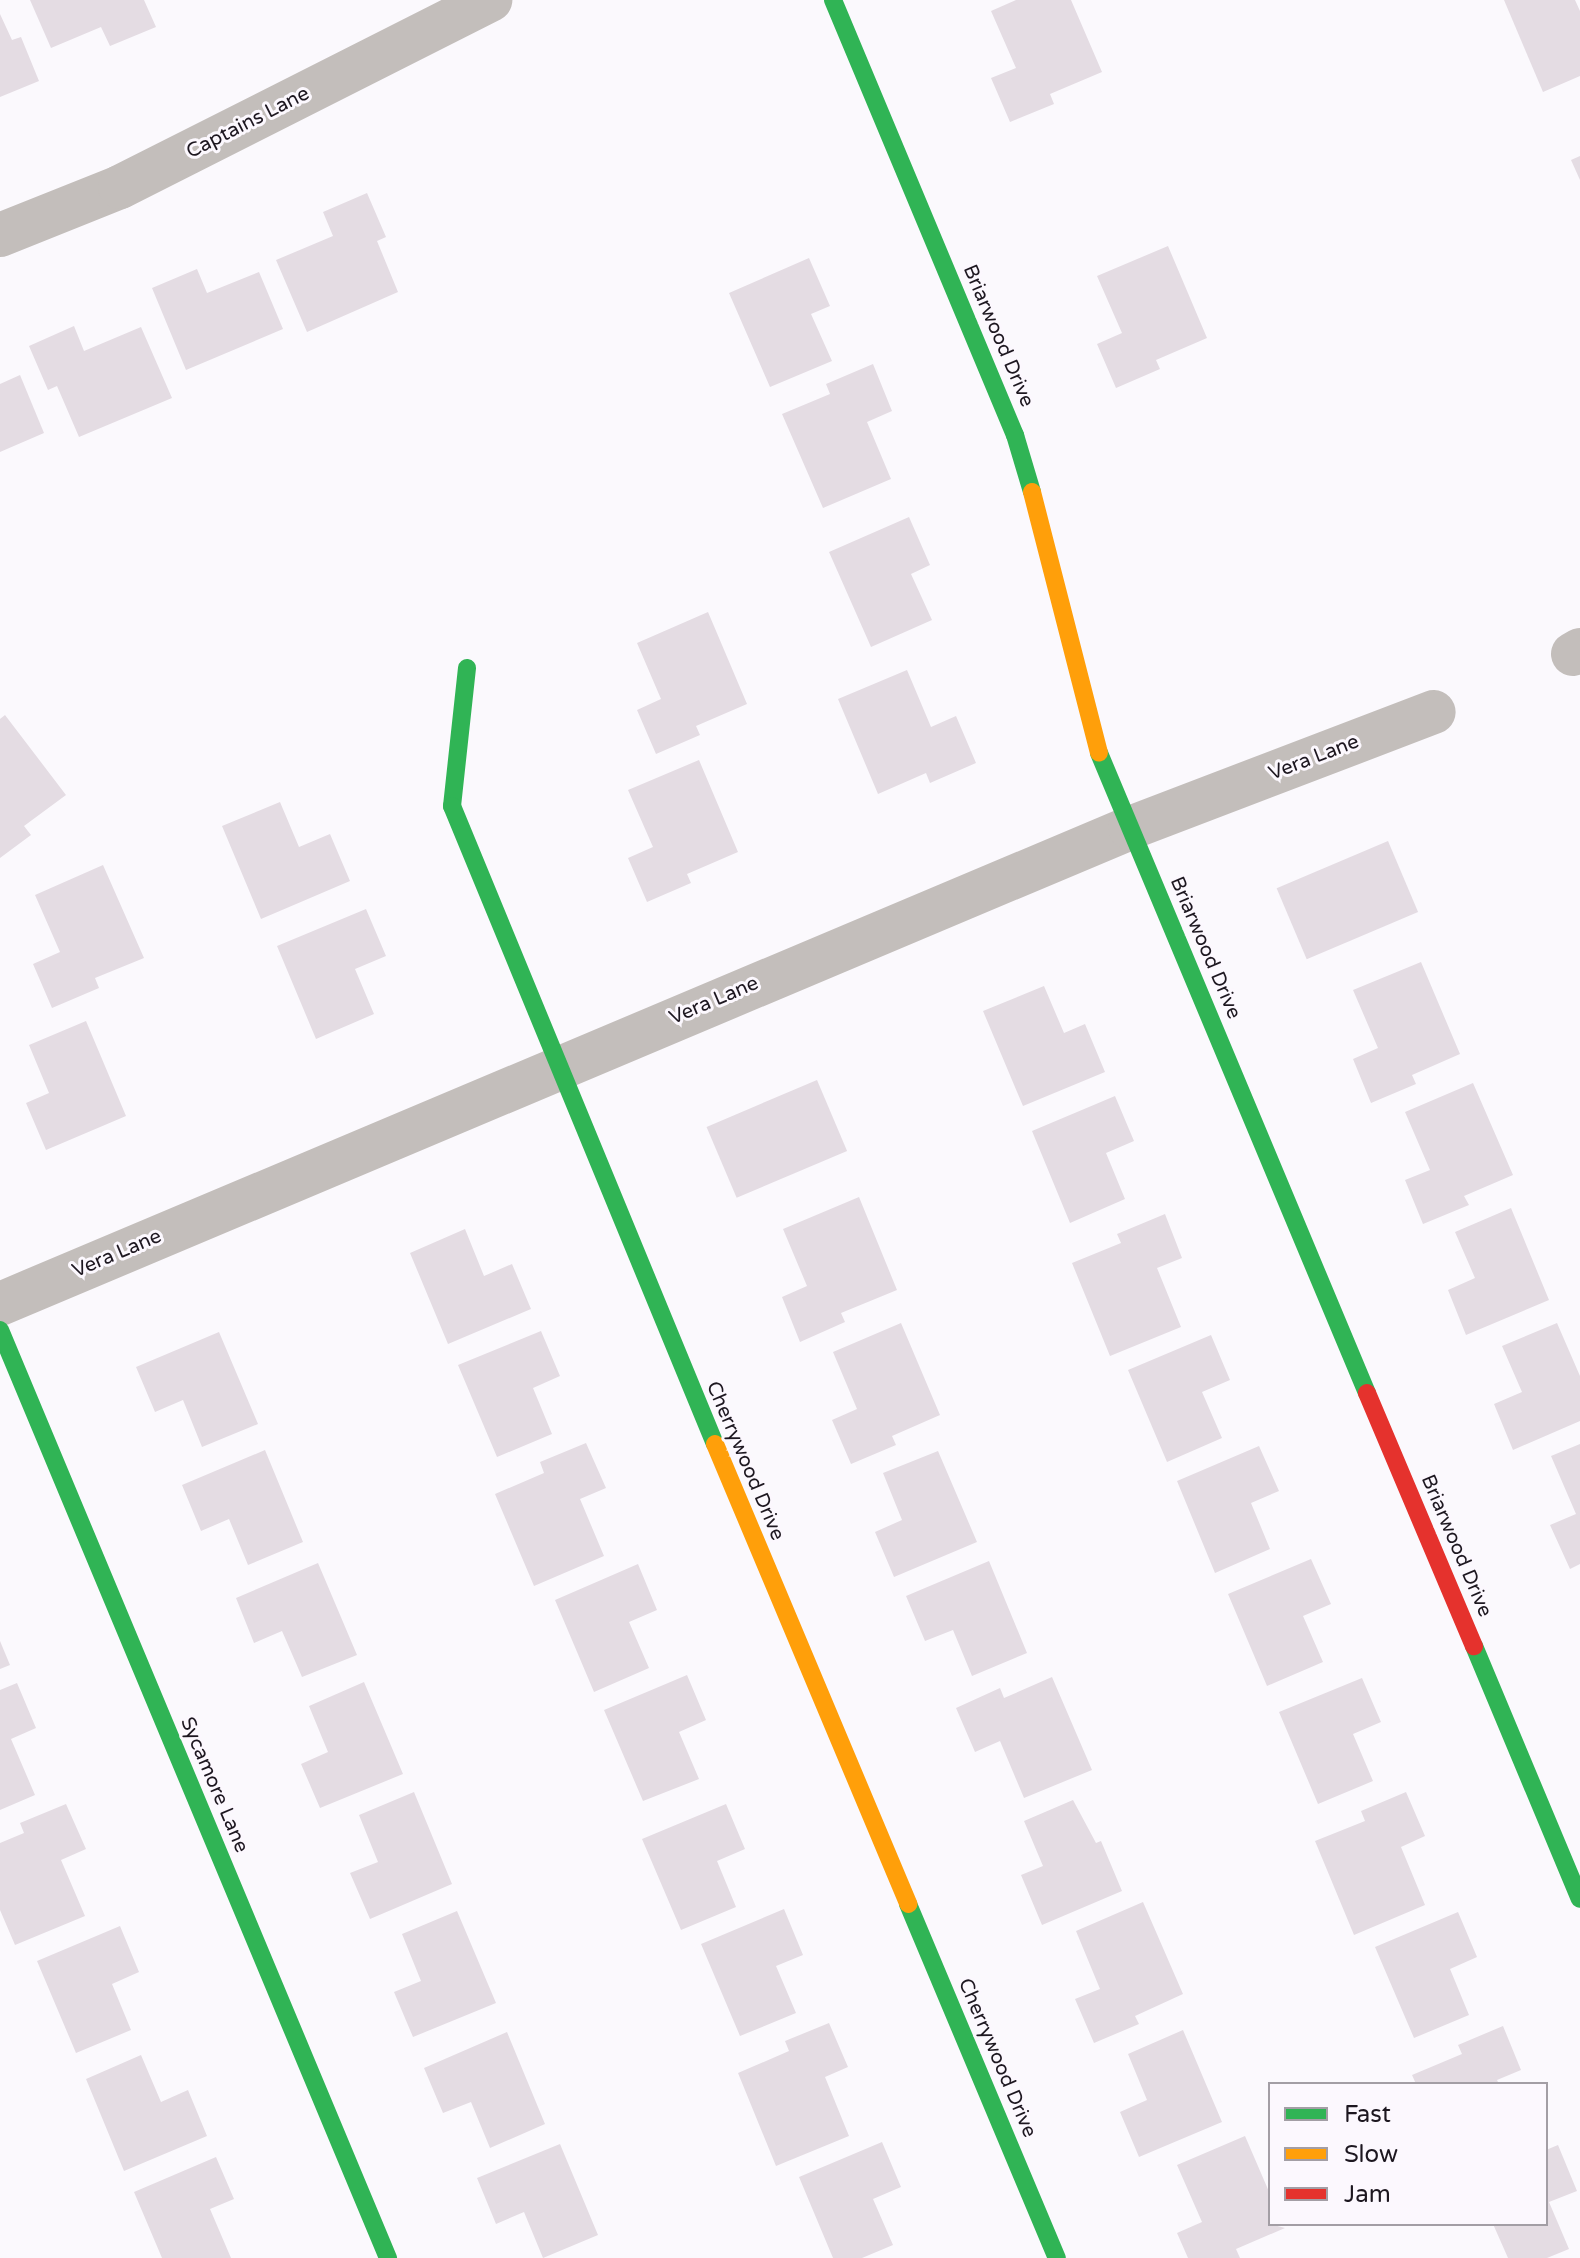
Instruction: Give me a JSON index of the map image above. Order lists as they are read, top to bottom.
{
  "streets": {
    "street": [
      "Captains Lane",
      "Briarwood Drive",
      "Vera Lane",
      "Cherrywood Drive",
      "Sycamore Lane"
    ]
  },
  "crossings": [
    ["Briarwood Drive", "Vera Lane"],
    ["Vera Lane", "Cherrywood Drive"]
  ],
  "legend": ["Fast", "Slow", "Jam"]
}
